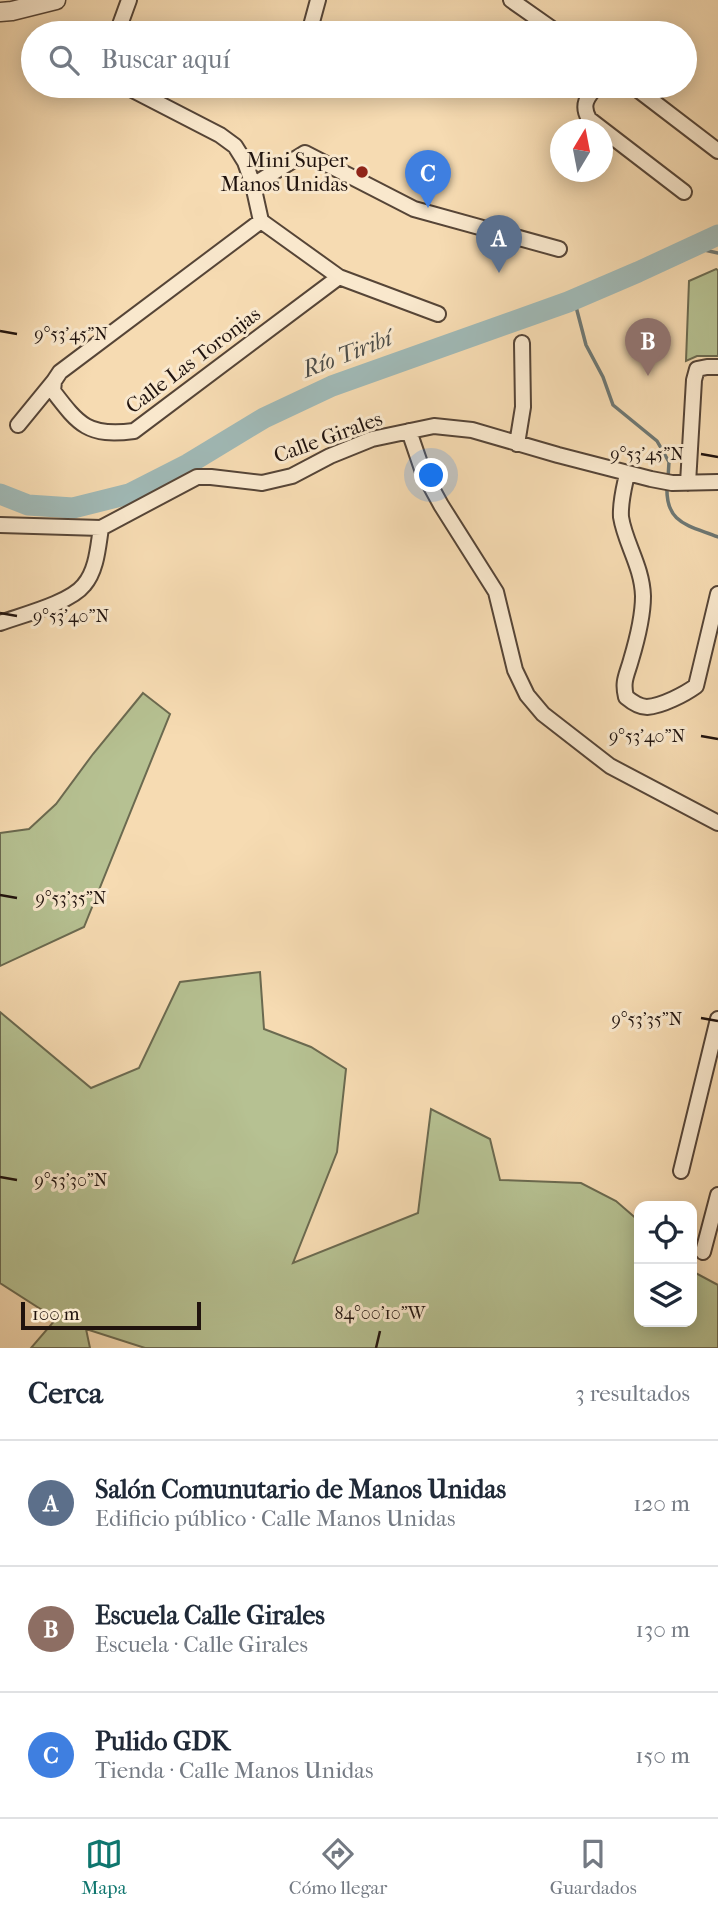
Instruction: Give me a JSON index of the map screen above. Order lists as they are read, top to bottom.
{
  "streets": {
    "street": ["Calle Las Toronjas", "Calle Girales"]
  },
  "water": ["Río Tiribí"],
  "places": ["Mini Super Manos Unidas"],
  "scale_bar": "100 m",
  "north": "top",
  "page": {
    "search": "Buscar aquí",
    "pins": ["C", "A", "B"],
    "scale": "100 m",
    "heading": ["Cerca", "3 resultados"],
    "list": [
      {
        "mark": "A",
        "name": "Salón Comunutario de Manos Unidas",
        "note": "Edificio público · Calle Manos Unidas",
        "value": "120 m"
      },
      {
        "mark": "B",
        "name": "Escuela Calle Girales",
        "note": "Escuela · Calle Girales",
        "value": "130 m"
      },
      {
        "mark": "C",
        "name": "Pulido GDK",
        "note": "Tienda · Calle Manos Unidas",
        "value": "150 m"
      }
    ],
    "nav": ["Mapa", "Cómo llegar", "Guardados"]
  },
  "coordinates": [
    "9°53'45\"N",
    "9°53'40\"N",
    "9°53'35\"N",
    "9°53'30\"N",
    "84°00'10\"W"
  ]
}
